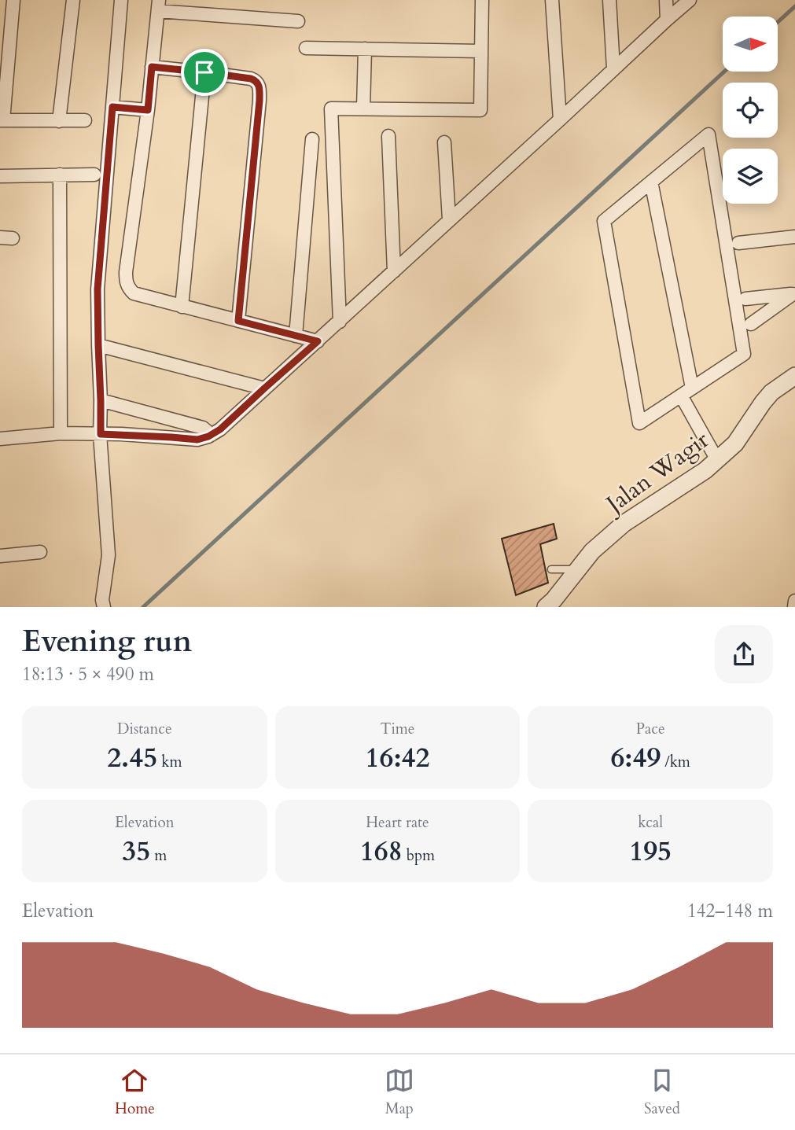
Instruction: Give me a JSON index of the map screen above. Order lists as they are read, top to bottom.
{
  "streets": {
    "street": ["Jalan Wagir"]
  },
  "north": "right",
  "page": {
    "heading": ["Evening run", "18:13 · 5 × 490 m"],
    "stats": [
      ["Distance", "2.45 km"],
      ["Time", "16:42"],
      ["Pace", "6:49 /km"],
      ["Elevation", "35 m"],
      ["Heart rate", "168 bpm"],
      ["kcal", "195"]
    ],
    "chart": ["Elevation", "142–148 m"],
    "tabs": ["Home", "Map", "Saved"]
  }
}
